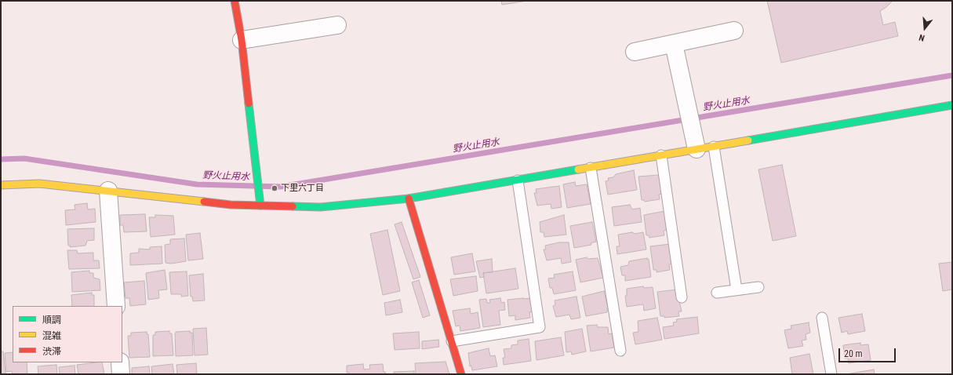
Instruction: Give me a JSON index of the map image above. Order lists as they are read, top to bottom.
{
  "water": ["野火止用水"],
  "places": ["下里六丁目"],
  "legend": ["順調", "混雑", "渋滞"],
  "scale_bar": "20 m",
  "north": "bottom"
}
